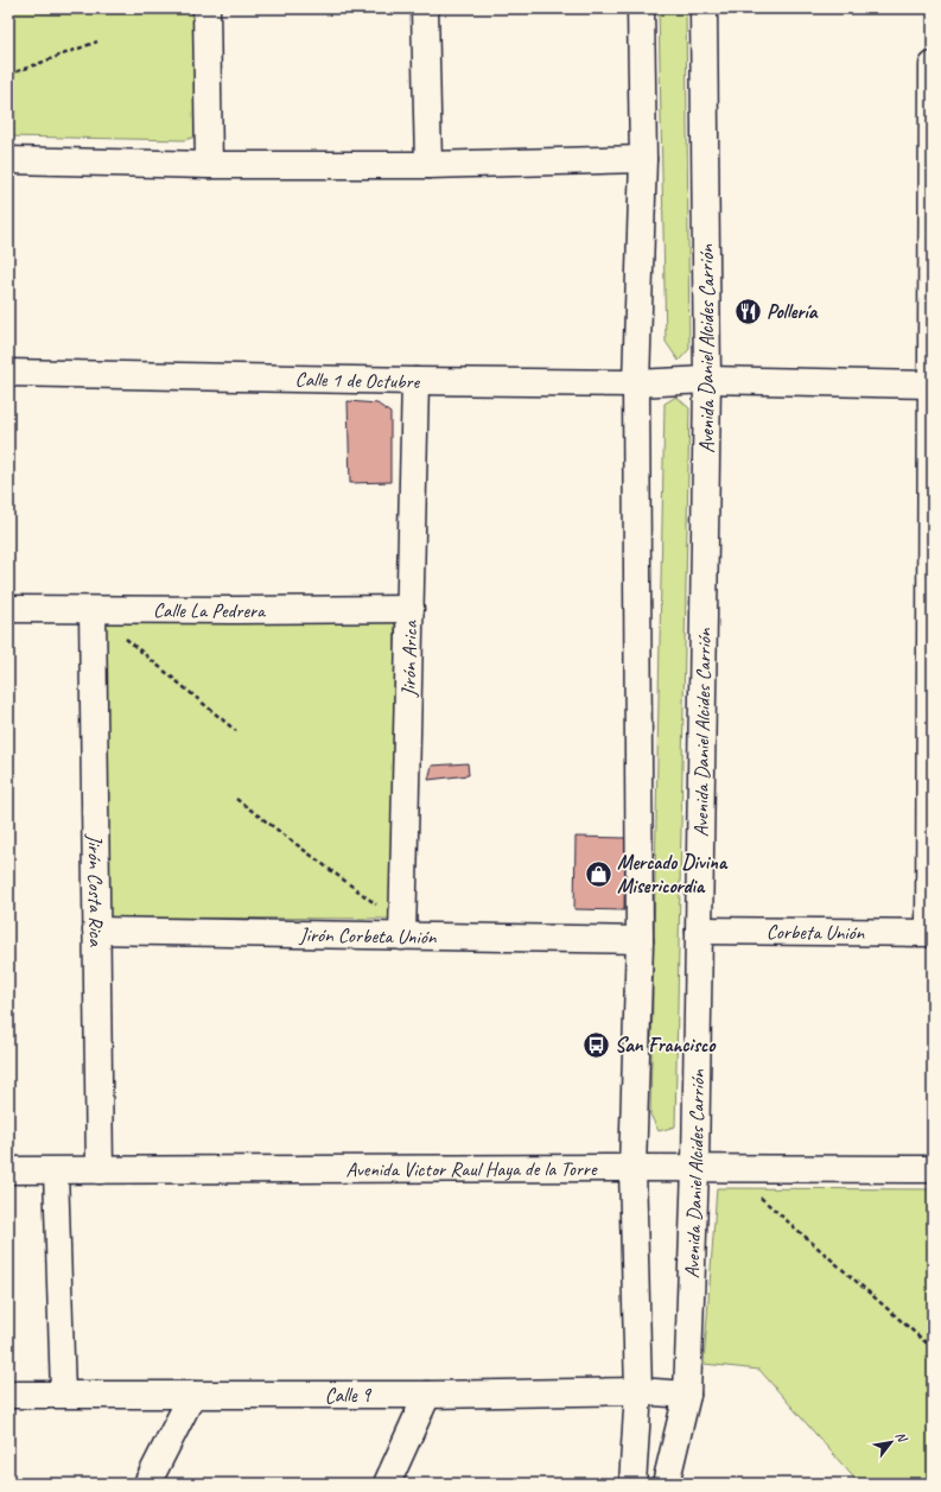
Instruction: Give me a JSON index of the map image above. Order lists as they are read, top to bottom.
{
  "streets": {
    "street": [
      "Avenida Daniel Alcides Carrión",
      "Calle 1 de Octubre",
      "Calle La Pedrera",
      "Jirón Arica",
      "Jirón Costa Rica",
      "Corbeta Unión",
      "Jirón Corbeta Unión",
      "Avenida Victor Raul Haya de la Torre",
      "Calle 9"
    ]
  },
  "crossings": [
    ["Avenida Daniel Alcides Carrión", "Calle 1 de Octubre"],
    ["Avenida Daniel Alcides Carrión", "Corbeta Unión"],
    ["Avenida Daniel Alcides Carrión", "Avenida Victor Raul Haya de la Torre"],
    ["Avenida Daniel Alcides Carrión", "Calle 9"],
    ["Calle 1 de Octubre", "Jirón Arica"],
    ["Calle La Pedrera", "Jirón Arica"],
    ["Calle La Pedrera", "Jirón Costa Rica"],
    ["Jirón Arica", "Jirón Corbeta Unión"],
    ["Jirón Costa Rica", "Jirón Corbeta Unión"],
    ["Jirón Costa Rica", "Avenida Victor Raul Haya de la Torre"]
  ],
  "places": {
    "restaurant": ["Pollería"],
    "shop": ["Mercado Divina Misericordia"],
    "bus stop": ["San Francisco"]
  },
  "north": "top right"
}
